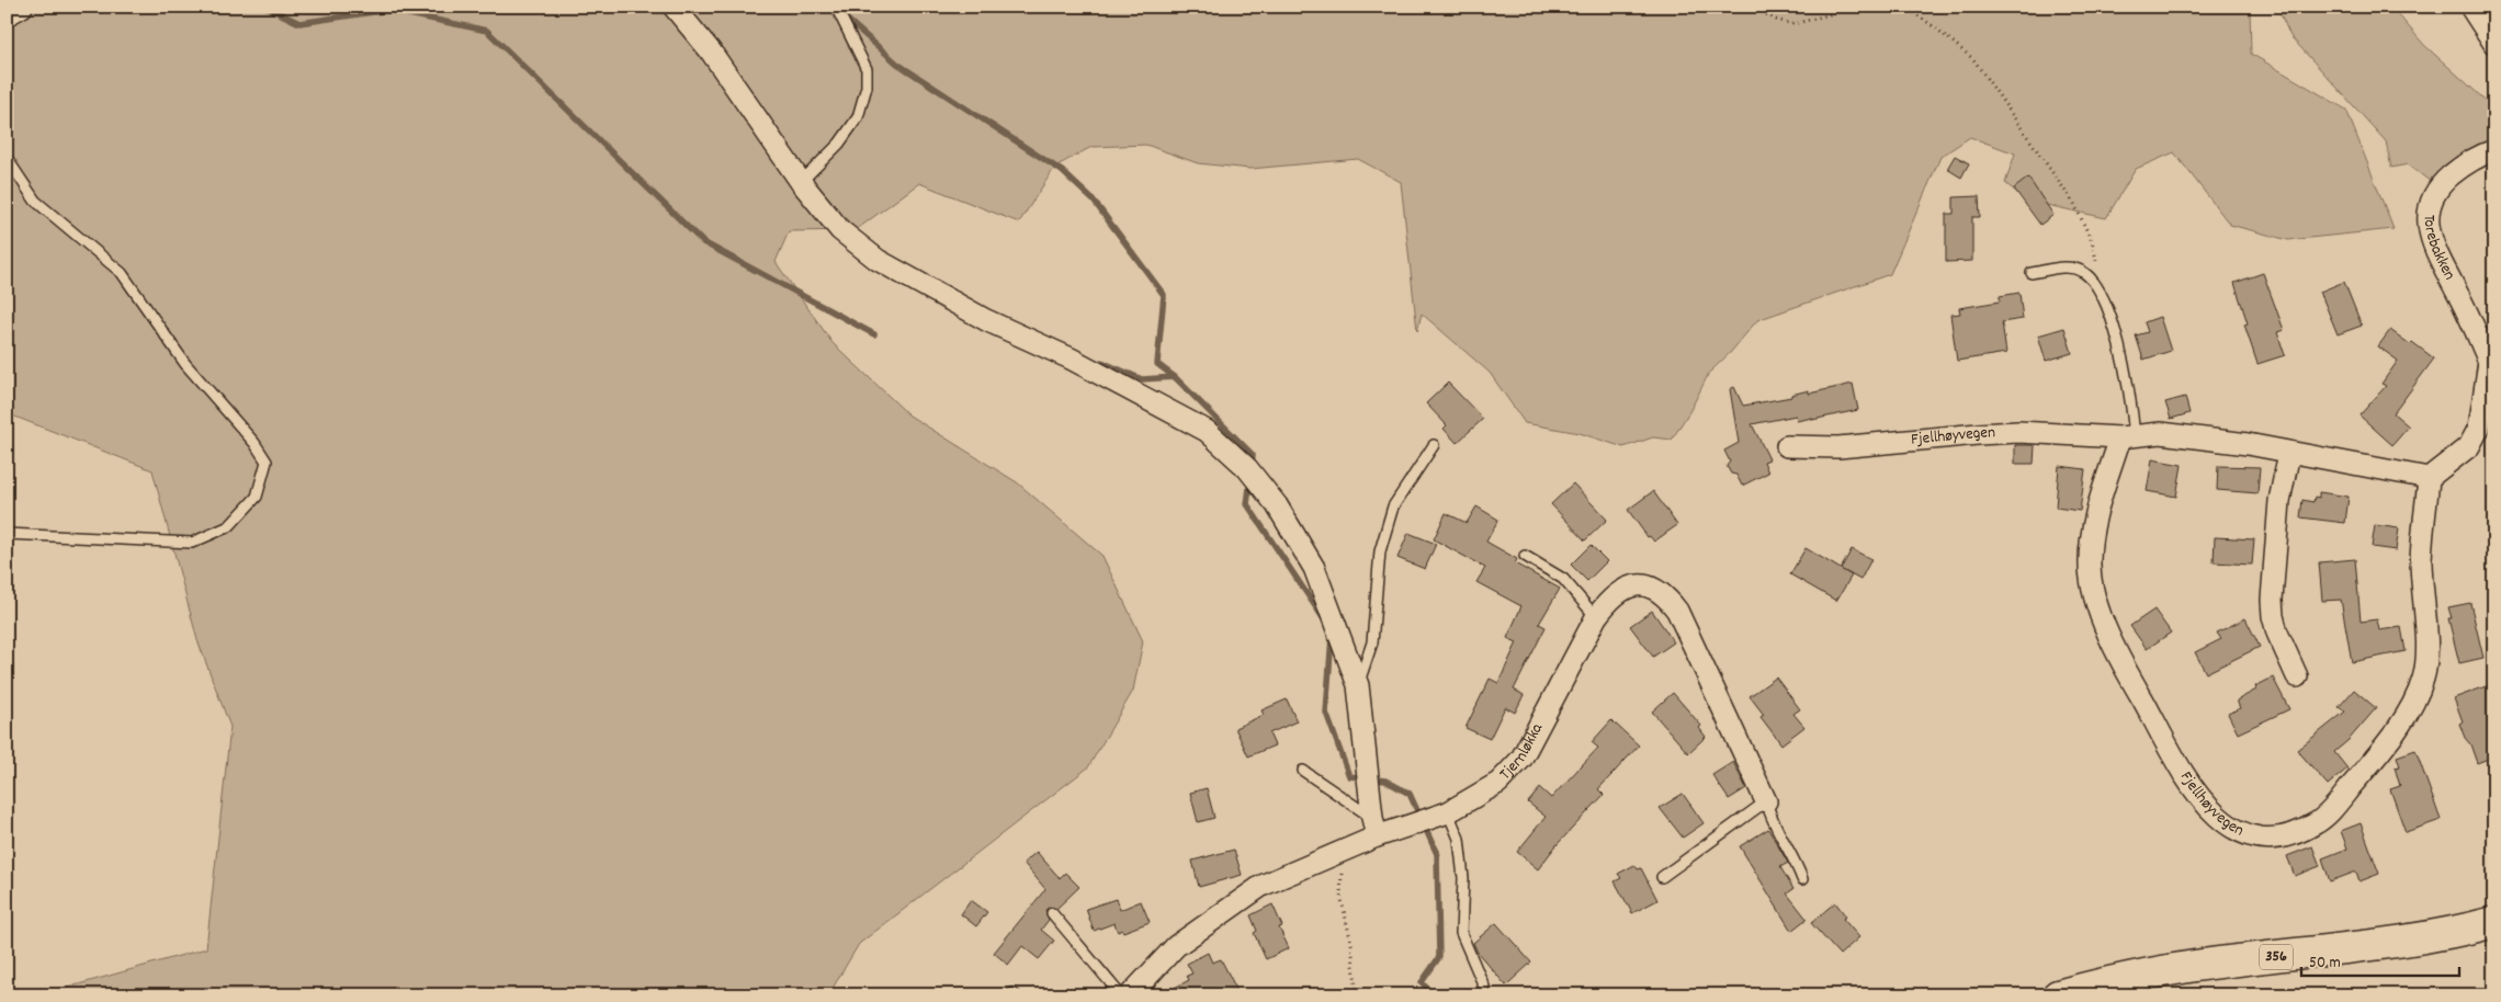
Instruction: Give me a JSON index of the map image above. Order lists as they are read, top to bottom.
{
  "streets": {
    "main road": ["356"],
    "street": ["Torebakken", "Fjellhøyvegen", "Tjernløkka"]
  },
  "scale_bar": "50 m"
}
